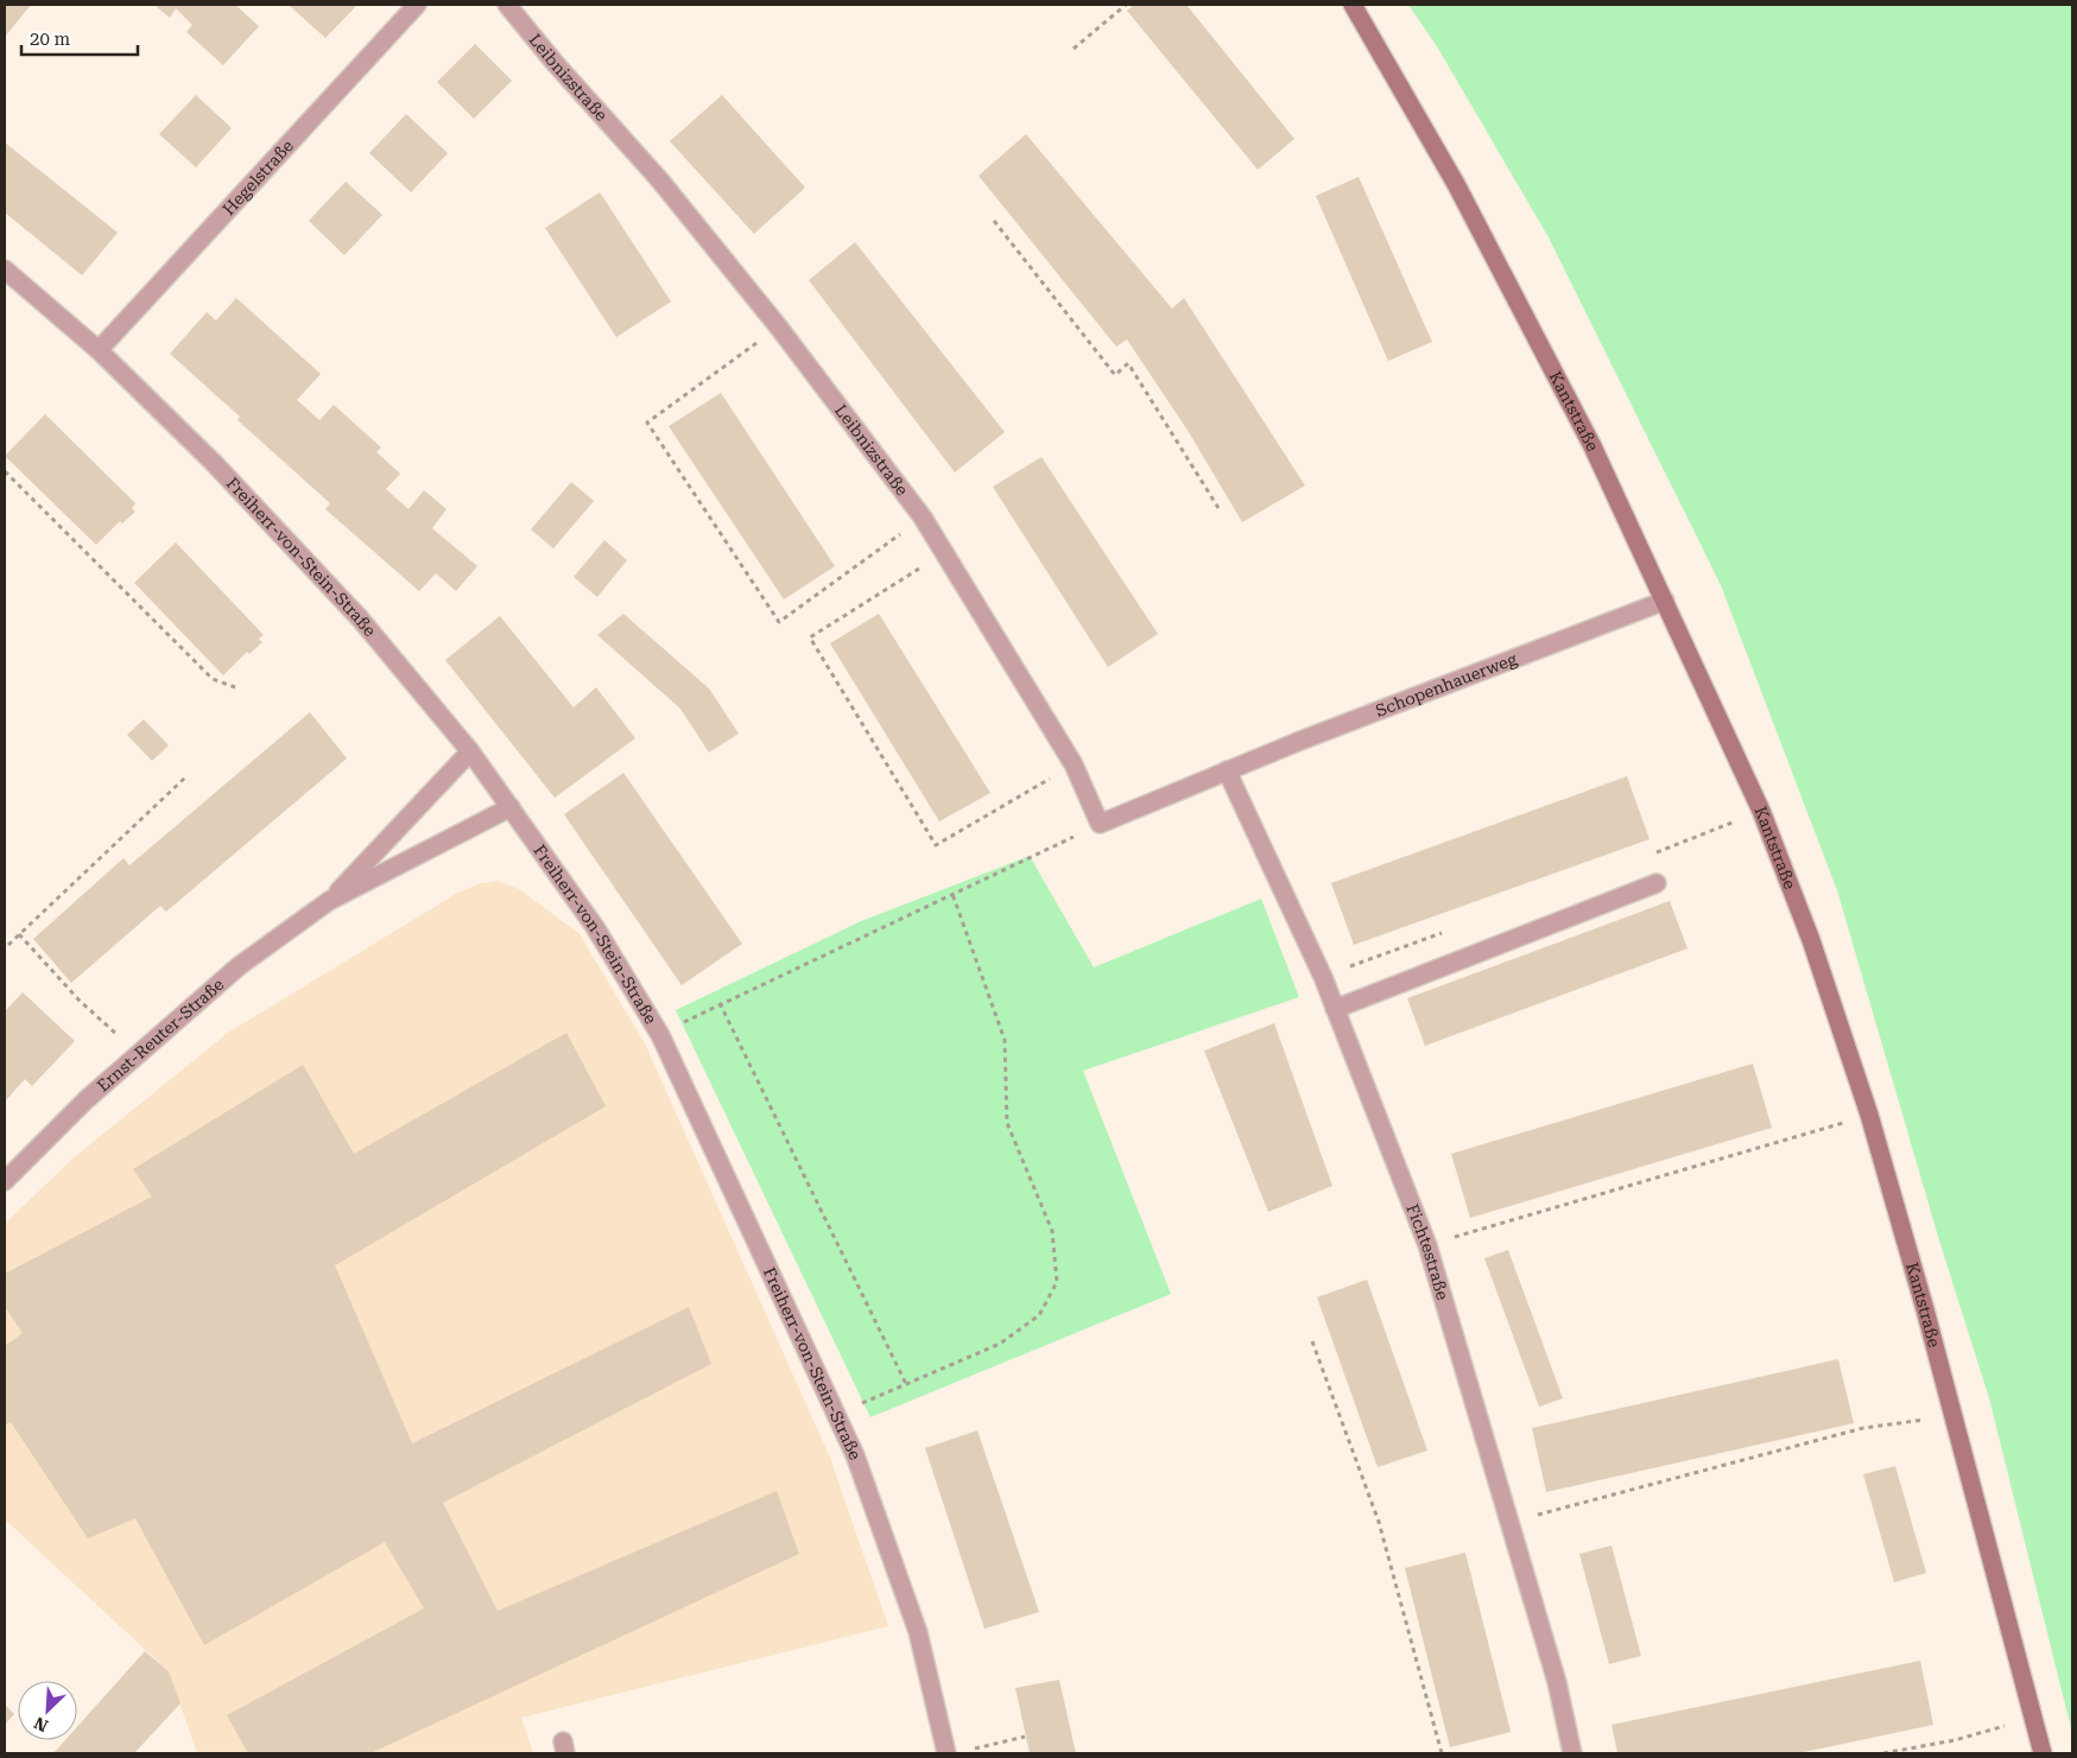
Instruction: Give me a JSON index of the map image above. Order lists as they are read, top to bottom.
{
  "streets": {
    "main road": ["Kantstraße"],
    "street": [
      "Leibnizstraße",
      "Hegelstraße",
      "Freiherr-von-Stein-Straße",
      "Schopenhauerweg",
      "Ernst-Reuter-Straße",
      "Fichtestraße"
    ]
  },
  "crossings": [
    ["Hegelstraße", "Freiherr-von-Stein-Straße"],
    ["Kantstraße", "Schopenhauerweg"],
    ["Freiherr-von-Stein-Straße", "Ernst-Reuter-Straße"],
    ["Schopenhauerweg", "Fichtestraße"]
  ],
  "scale_bar": "20 m",
  "north": "bottom left"
}
